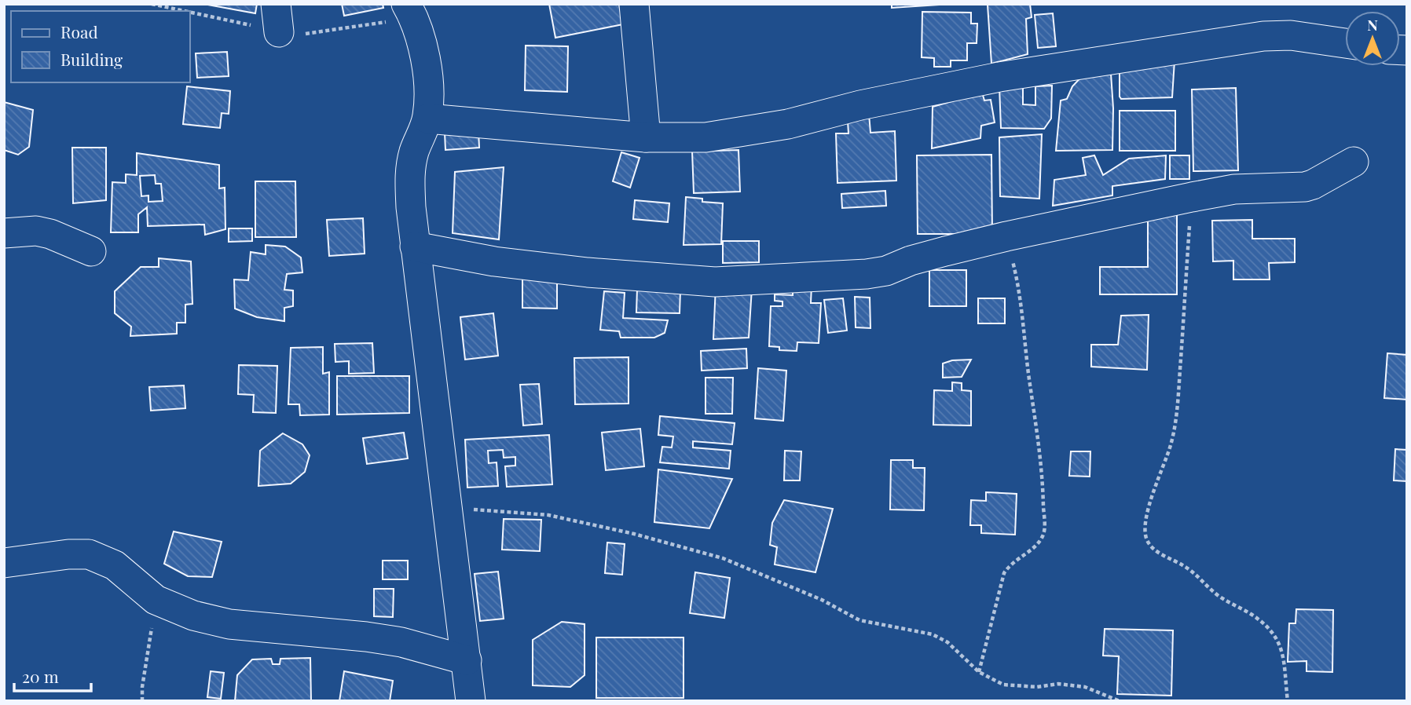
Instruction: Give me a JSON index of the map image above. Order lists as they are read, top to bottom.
{
  "legend": ["Road", "Building"],
  "scale_bar": "20 m",
  "north": "top"
}
